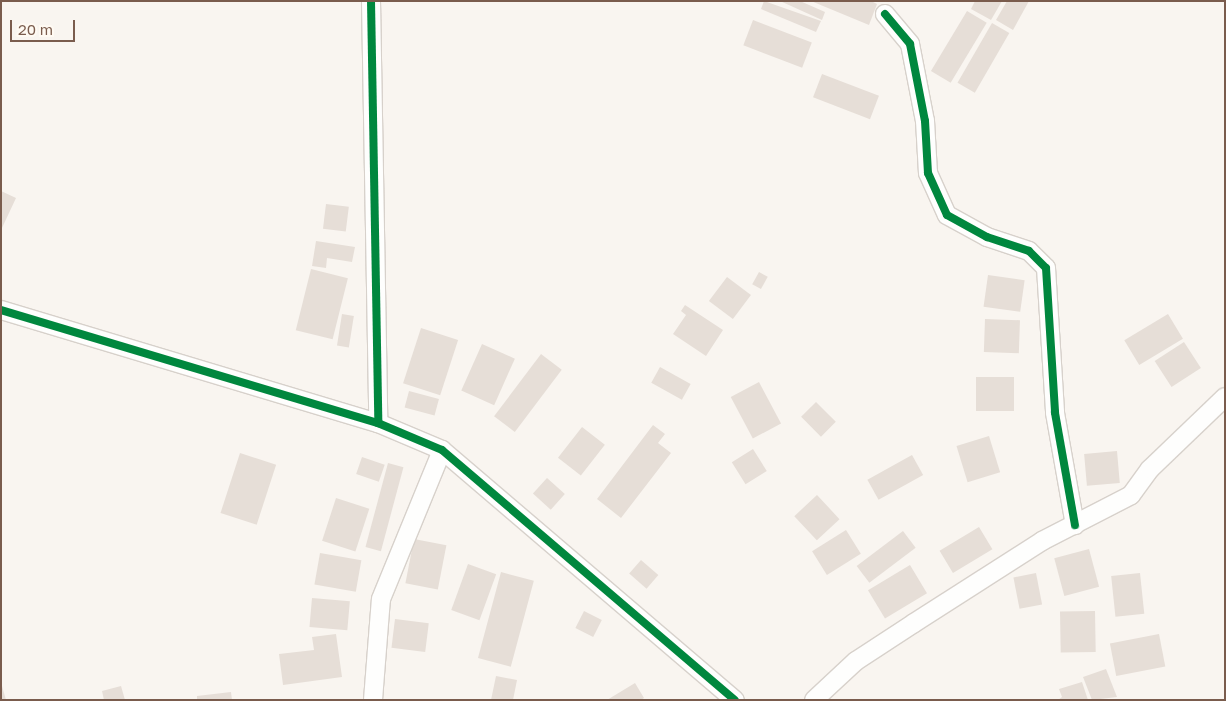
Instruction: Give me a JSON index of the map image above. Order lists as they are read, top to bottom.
{
  "scale_bar": "20 m"
}
